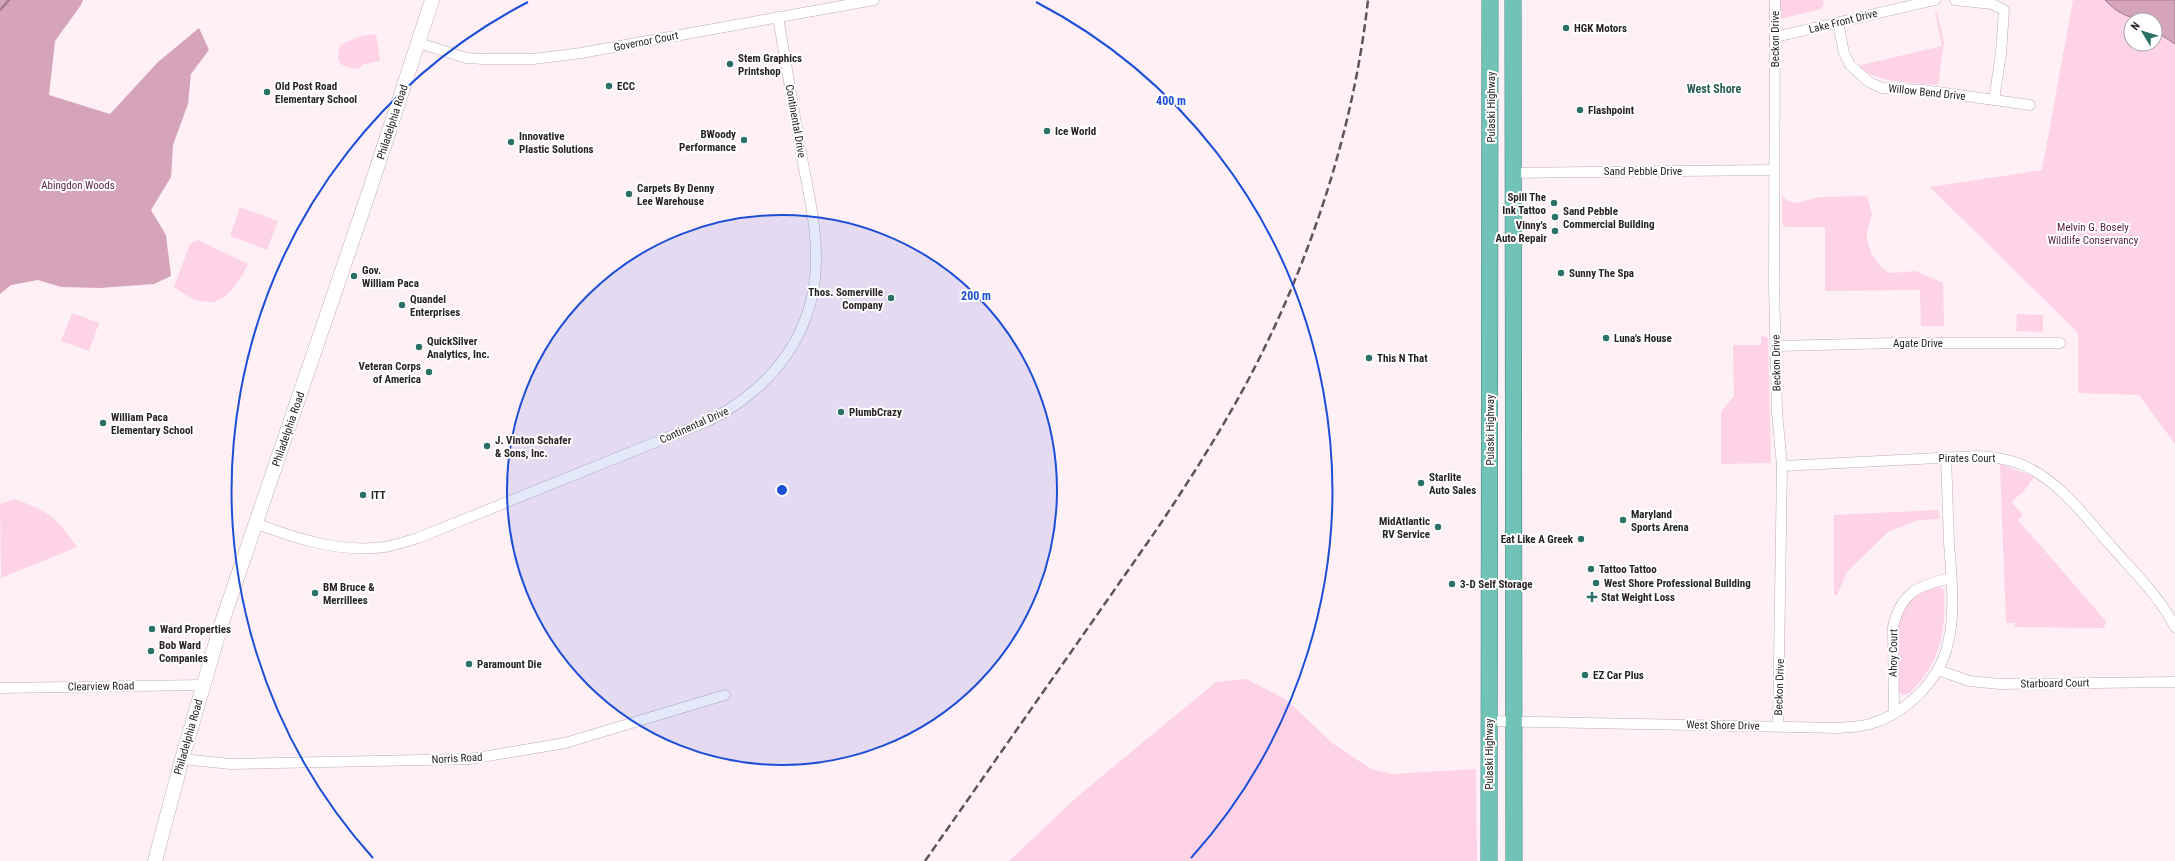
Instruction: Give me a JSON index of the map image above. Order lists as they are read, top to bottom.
{
  "streets": {
    "highway": ["Pulaski Highway"],
    "main road": ["Philadelphia Road"],
    "street": [
      "Lake Front Drive",
      "Beckon Drive",
      "Governor Court",
      "Willow Bend Drive",
      "Continental Drive",
      "Sand Pebble Drive",
      "Agate Drive",
      "Pirates Court",
      "Ahoy Court",
      "Starboard Court",
      "Clearview Road",
      "West Shore Drive",
      "Norris Road"
    ]
  },
  "crossings": [
    ["Lake Front Drive", "Beckon Drive"],
    ["Lake Front Drive", "Willow Bend Drive"],
    ["Beckon Drive", "Sand Pebble Drive"],
    ["Beckon Drive", "Agate Drive"],
    ["Beckon Drive", "Pirates Court"],
    ["Beckon Drive", "West Shore Drive"],
    ["Governor Court", "Continental Drive"],
    ["Governor Court", "Philadelphia Road"],
    ["Pulaski Highway", "Sand Pebble Drive"],
    ["Pulaski Highway", "West Shore Drive"],
    ["Continental Drive", "Philadelphia Road"],
    ["Philadelphia Road", "Clearview Road"],
    ["Philadelphia Road", "Norris Road"],
    ["Pirates Court", "West Shore Drive"],
    ["Ahoy Court", "West Shore Drive"],
    ["Starboard Court", "West Shore Drive"]
  ],
  "districts": ["West Shore"],
  "parks": ["Abingdon Woods", "Melvin G. Bosely Wildlife Conservancy"],
  "places": {
    "other": [
      "HGK Motors",
      "Stem Graphics Printshop",
      "ECC",
      "Old Post Road Elementary School",
      "Flashpoint",
      "Ice World",
      "BWoody Performance",
      "Innovative Plastic Solutions",
      "Carpets By Denny Lee Warehouse",
      "Spill The Ink Tattoo",
      "Sand Pebble Commercial Building",
      "Vinny's Auto Repair",
      "Sunny The Spa",
      "Gov. William Paca",
      "Thos. Somerville Company",
      "Quandel Enterprises",
      "Luna's House",
      "QuickSilver Analytics, Inc.",
      "This N That",
      "Veteran Corps of America",
      "PlumbCrazy",
      "William Paca Elementary School",
      "J. Vinton Schafer & Sons, Inc.",
      "Starlite Auto Sales",
      "ITT",
      "Maryland Sports Arena",
      "MidAtlantic RV Service",
      "Eat Like A Greek",
      "Tattoo Tattoo",
      "West Shore Professional Building",
      "3-D Self Storage",
      "BM Bruce & Merrillees",
      "Ward Properties",
      "Bob Ward Companies",
      "Paramount Die",
      "EZ Car Plus"
    ],
    "health": ["Stat Weight Loss"]
  },
  "north": "top left",
  "rings": ["400 m", "200 m"]
}
